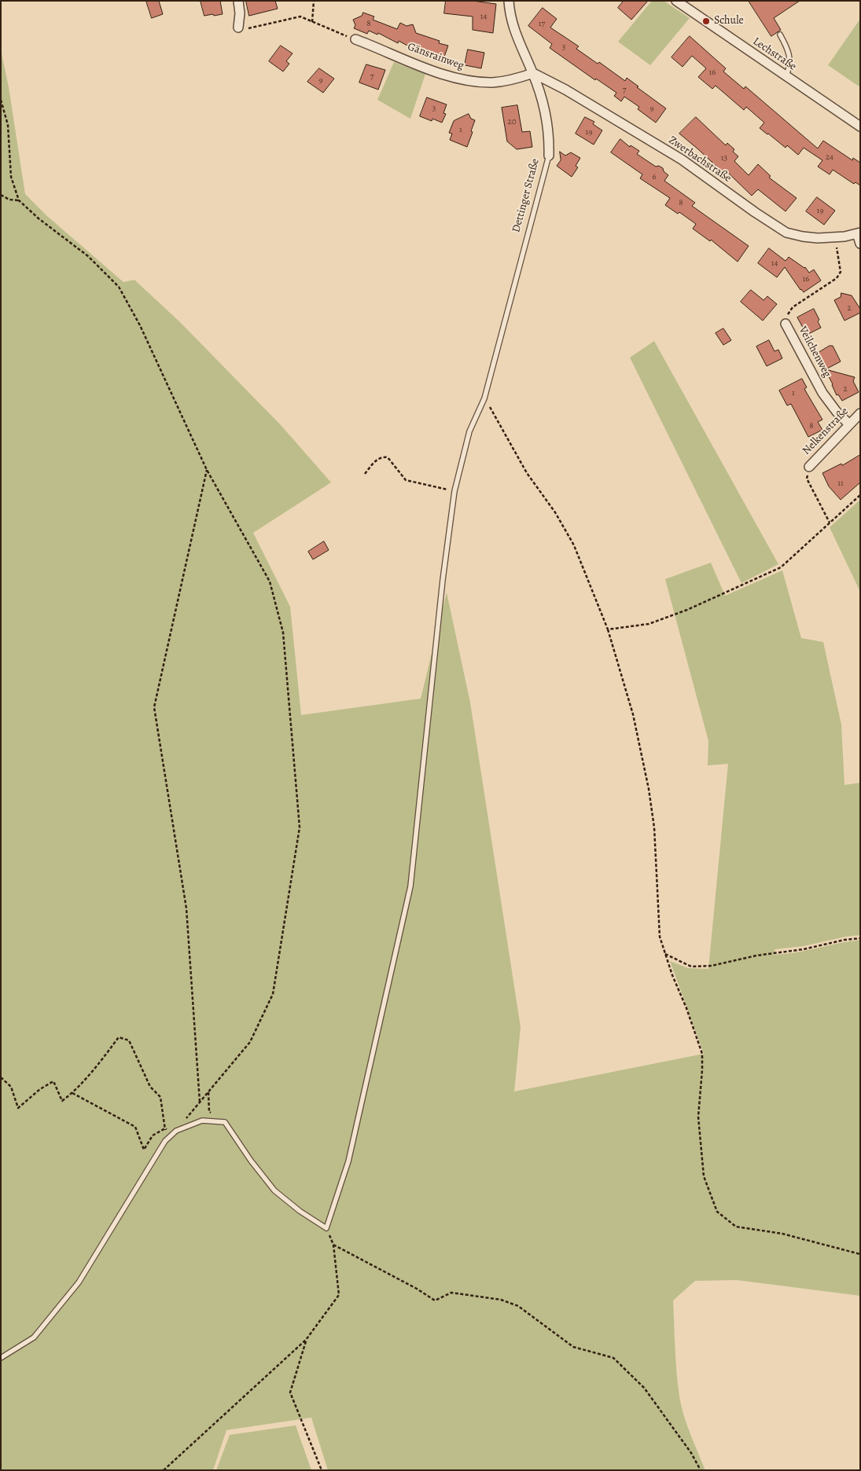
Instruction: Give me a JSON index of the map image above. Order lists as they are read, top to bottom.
{
  "streets": {
    "street": [
      "Lechstraße",
      "Gänsrainweg",
      "Zwerbachstraße",
      "Dettinger Straße",
      "Veilchenweg",
      "Nelkenstraße"
    ]
  },
  "crossings": [
    ["Gänsrainweg", "Zwerbachstraße"],
    ["Gänsrainweg", "Dettinger Straße"],
    ["Zwerbachstraße", "Dettinger Straße"],
    ["Zwerbachstraße", "Veilchenweg"],
    ["Veilchenweg", "Nelkenstraße"]
  ],
  "places": ["Schule"],
  "house_numbers": [
    "14",
    "8",
    "17",
    "3",
    "16",
    "7",
    "9",
    "7",
    "3",
    "9",
    "20",
    "1",
    "19",
    "24",
    "13",
    "6",
    "8",
    "19",
    "14",
    "16",
    "2",
    "2",
    "1",
    "8",
    "11"
  ]
}
